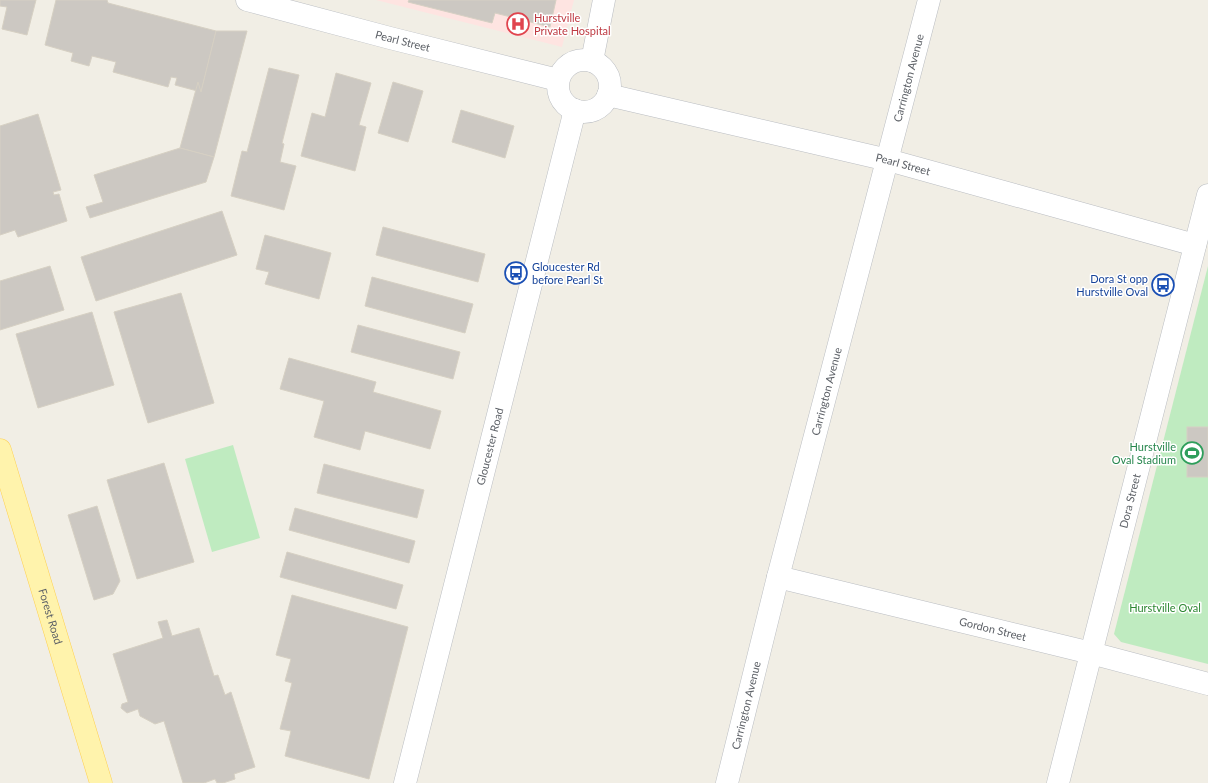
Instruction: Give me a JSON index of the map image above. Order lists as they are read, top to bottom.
{
  "streets": {
    "main road": ["Forest Road"],
    "street": [
      "Pearl Street",
      "Carrington Avenue",
      "Gloucester Road",
      "Dora Street",
      "Gordon Street"
    ]
  },
  "crossings": [
    ["Pearl Street", "Carrington Avenue"],
    ["Pearl Street", "Gloucester Road"],
    ["Pearl Street", "Dora Street"],
    ["Carrington Avenue", "Gordon Street"],
    ["Dora Street", "Gordon Street"]
  ],
  "parks": ["Hurstville Oval"],
  "places": {
    "hospital": ["Hurstville Private Hospital"],
    "bus stop": ["Gloucester Rd before Pearl St", "Dora St opp Hurstville Oval"],
    "sports": ["Hurstville Oval Stadium"]
  }
}
